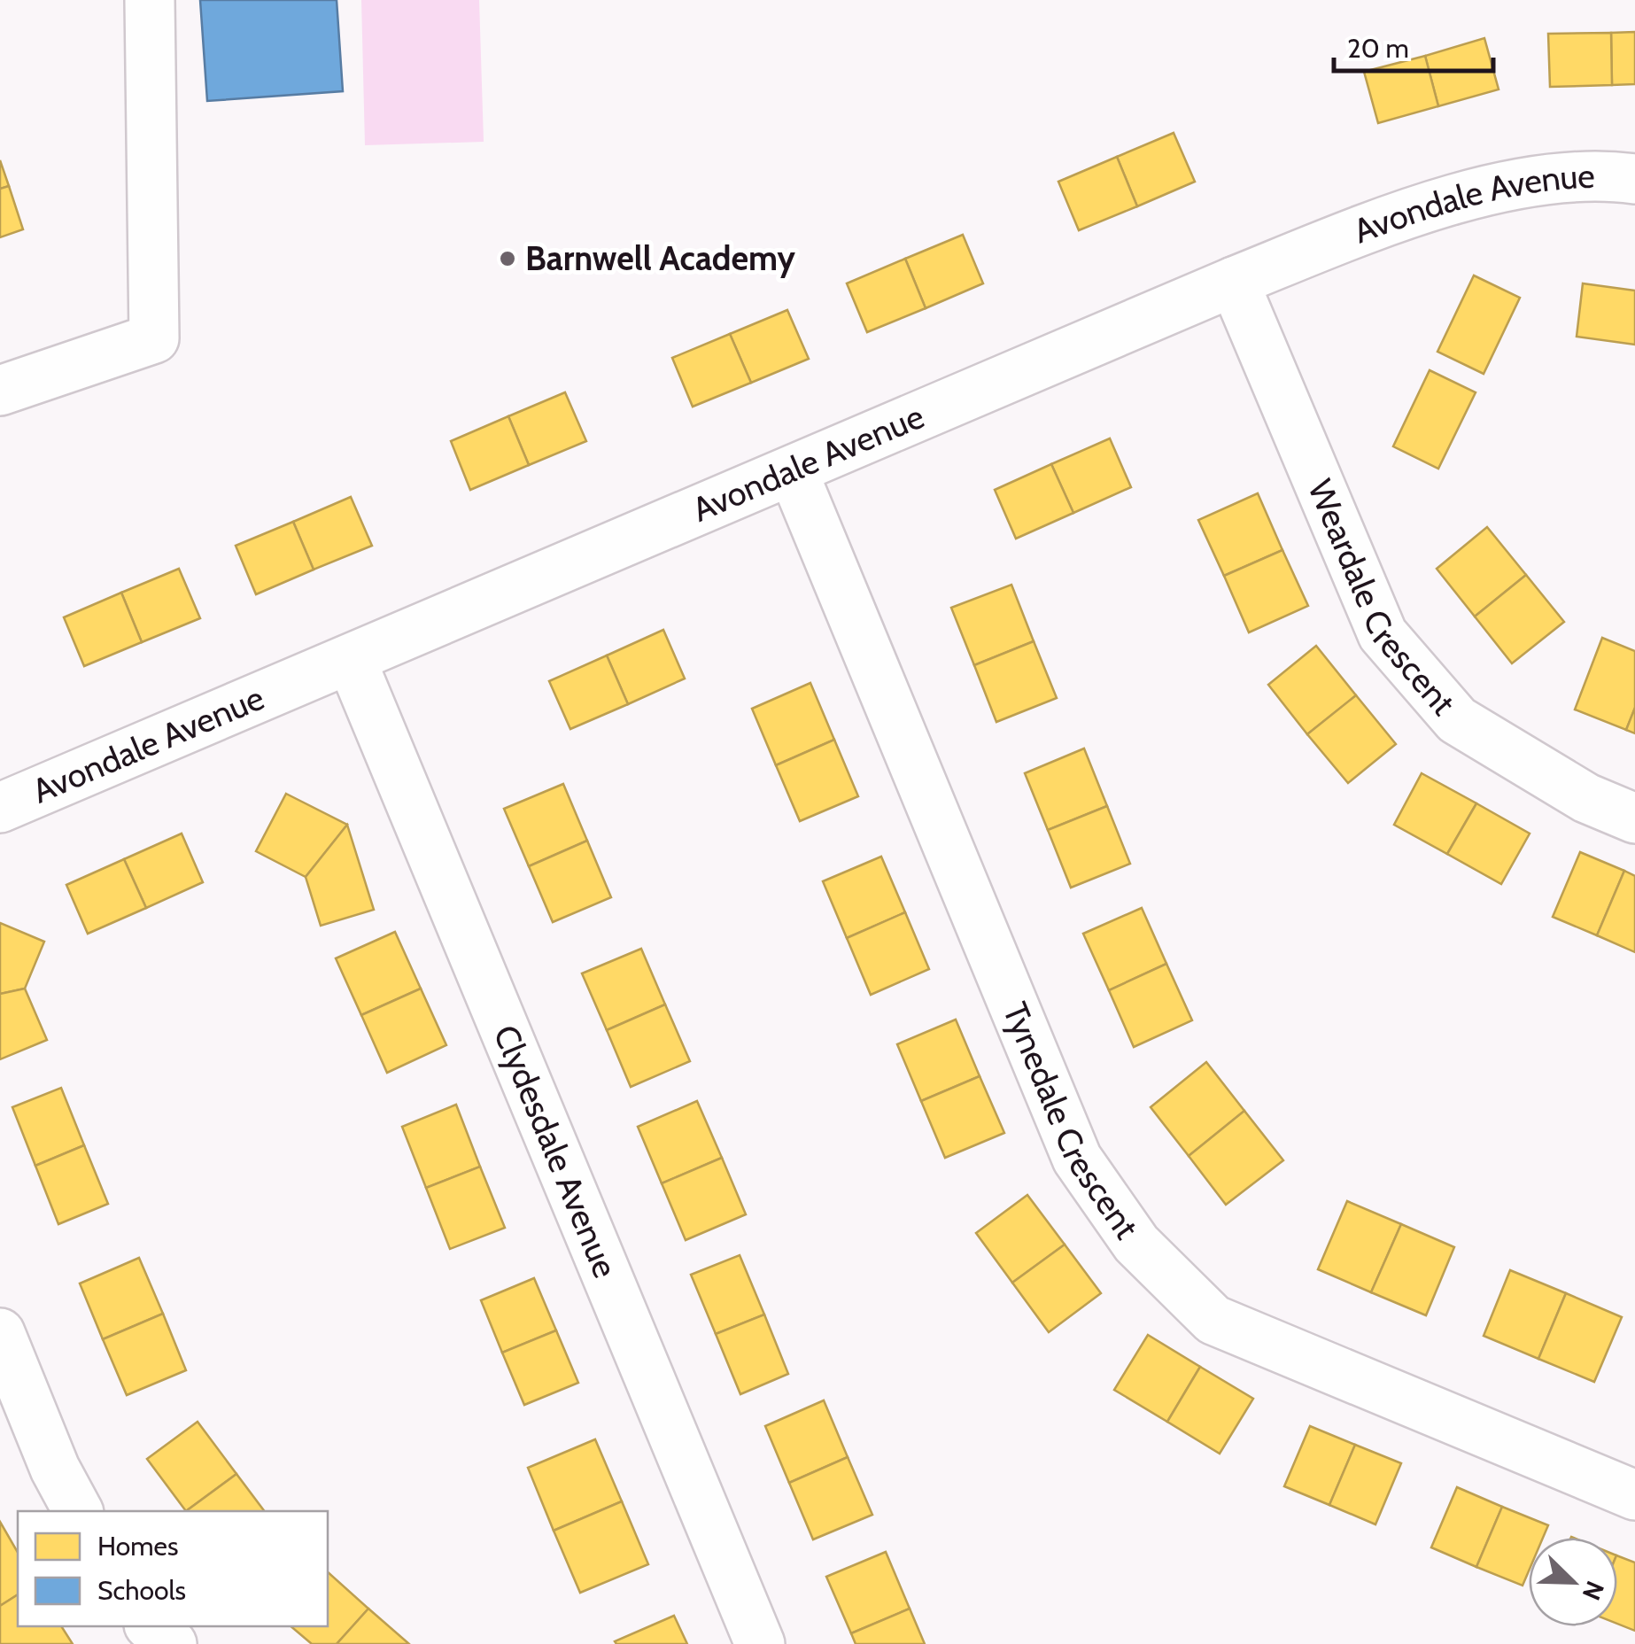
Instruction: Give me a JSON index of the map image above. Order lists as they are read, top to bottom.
{
  "streets": {
    "street": [
      "Avondale Avenue",
      "Weardale Crescent",
      "Tynedale Crescent",
      "Clydesdale Avenue"
    ]
  },
  "crossings": [
    ["Avondale Avenue", "Weardale Crescent"],
    ["Avondale Avenue", "Tynedale Crescent"],
    ["Avondale Avenue", "Clydesdale Avenue"]
  ],
  "places": ["Barnwell Academy"],
  "legend": ["Homes", "Schools"],
  "scale_bar": "20 m",
  "north": "bottom right"
}
